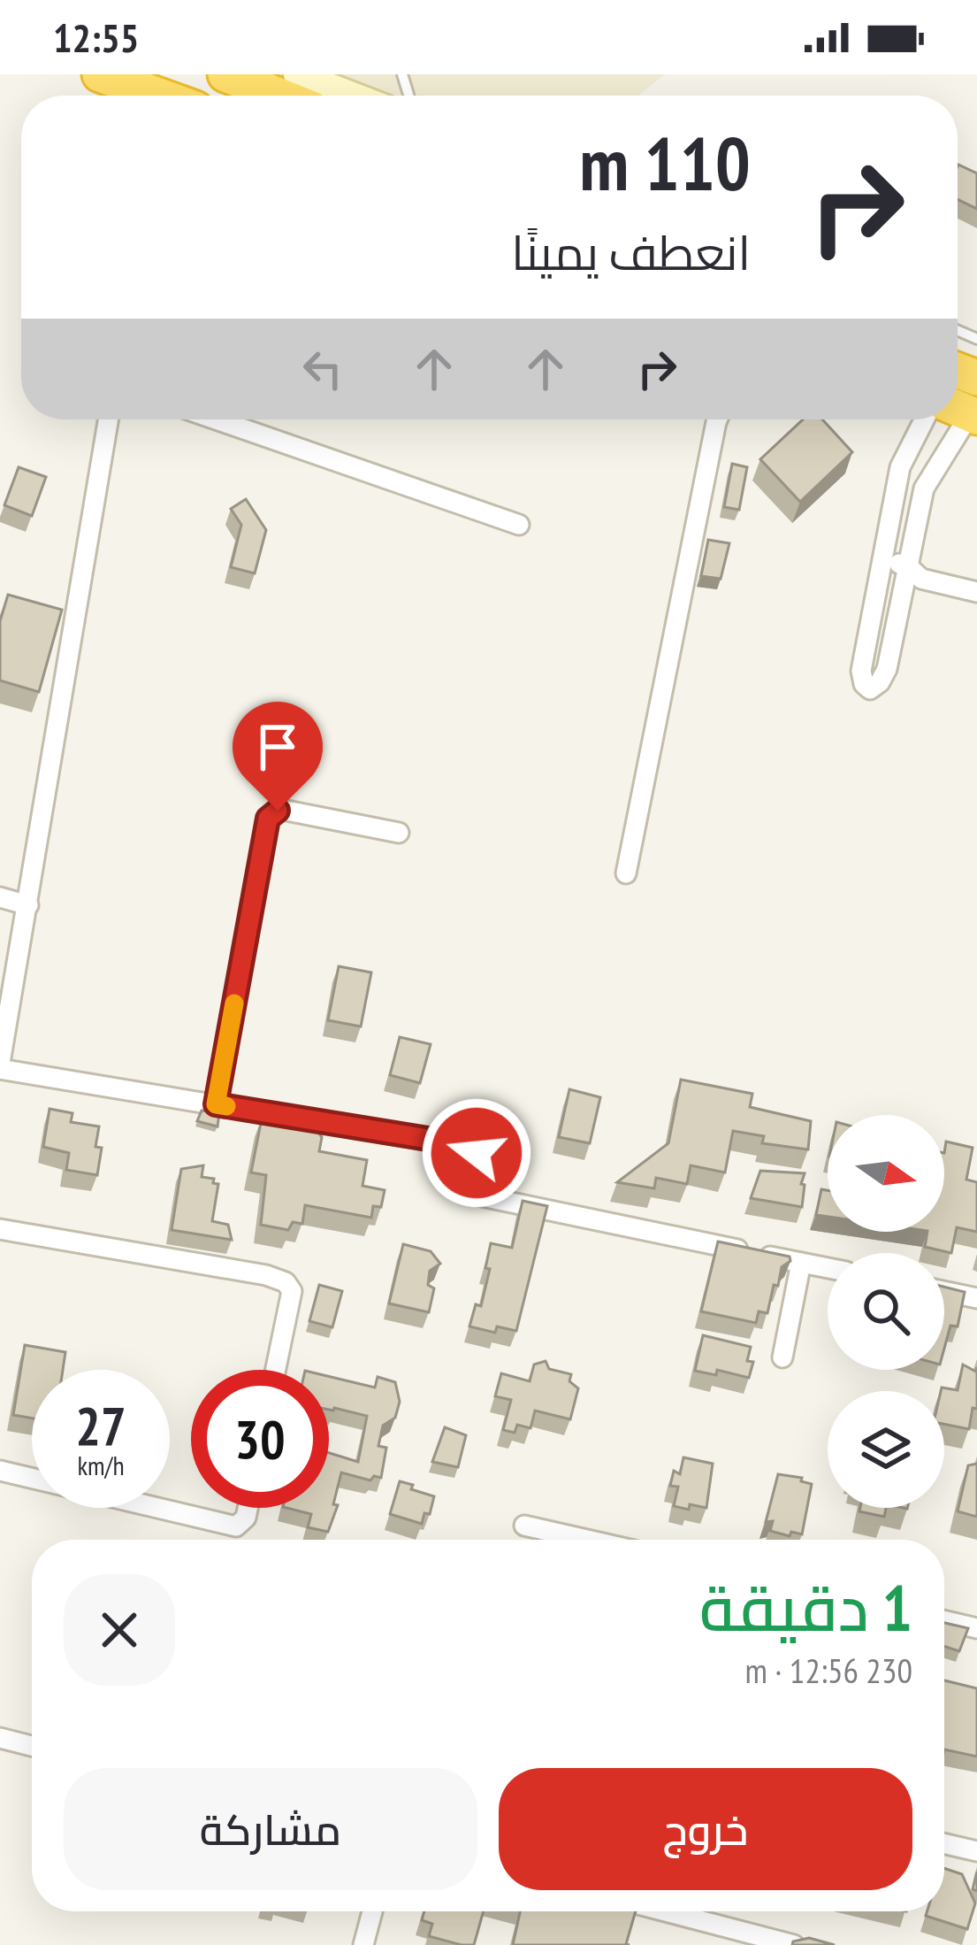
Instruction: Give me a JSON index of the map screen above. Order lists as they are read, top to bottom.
{
  "north": "right",
  "page": {
    "status": "12:55",
    "turn": ["110 m", "انعطف يمينًا"],
    "speed": "27 km/h",
    "limit": "30",
    "heading": ["1 دقيقة", "230 m · 12:56"],
    "buttons": ["خروج", "مشاركة"]
  }
}
